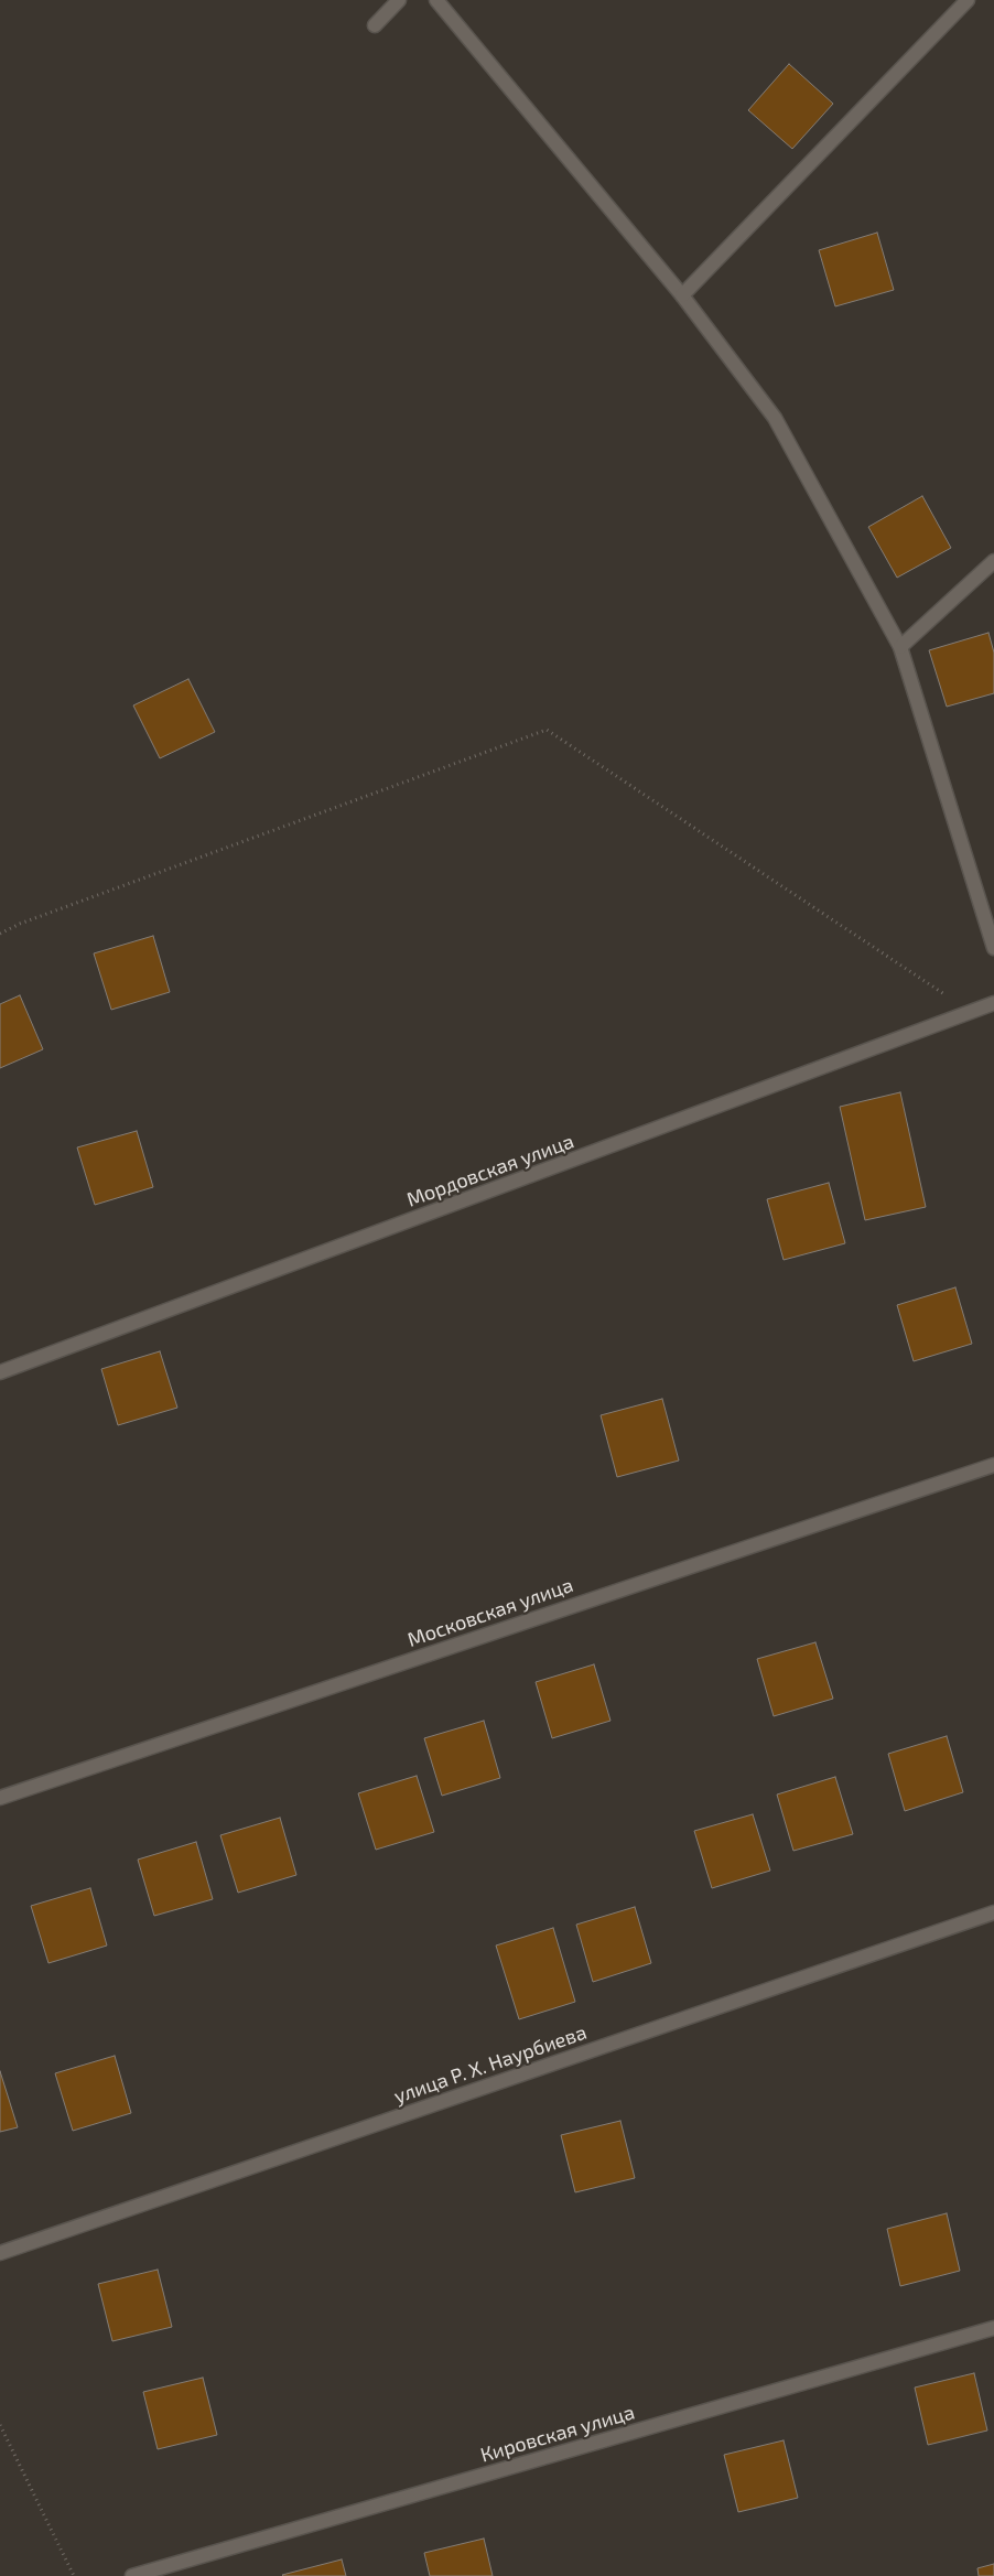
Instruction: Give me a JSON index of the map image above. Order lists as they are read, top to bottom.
{
  "streets": {
    "street": [
      "Мордовская улица",
      "Московская улица",
      "улица Р. Х. Наурбиева",
      "Кировская улица"
    ]
  }
}
